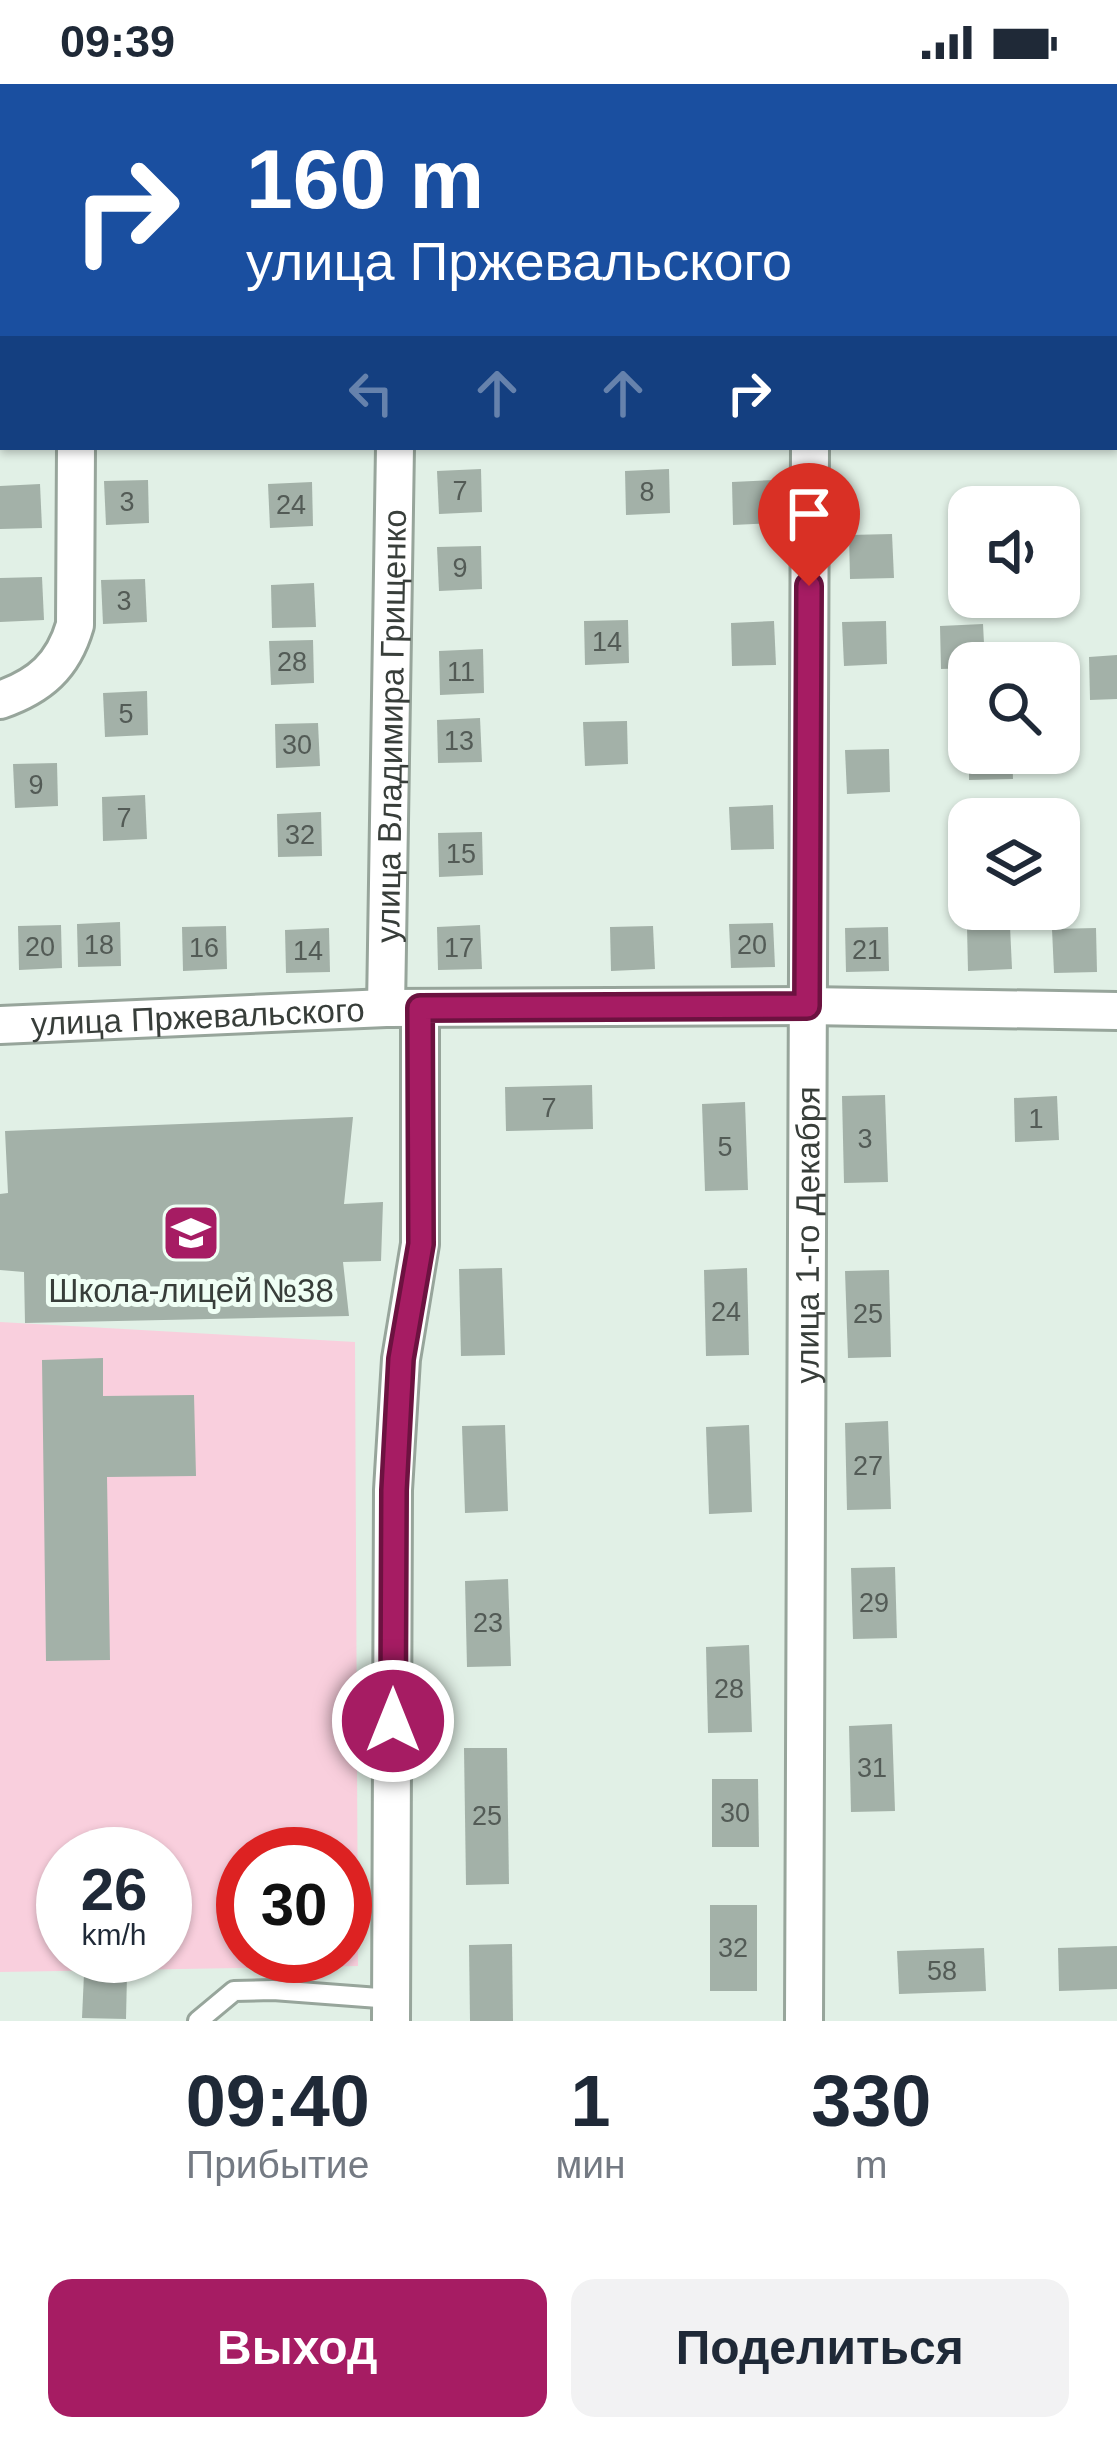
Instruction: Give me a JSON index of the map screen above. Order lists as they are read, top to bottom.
{
  "streets": {
    "street": ["улица Владимира Грищенко", "улица Пржевальского", "улица 1-го Декабря"]
  },
  "crossings": [
    ["улица Владимира Грищенко", "улица Пржевальского"],
    ["улица Пржевальского", "улица 1-го Декабря"]
  ],
  "places": {
    "school or university": ["Школа-лицей №38"]
  },
  "house_numbers": [
    "7",
    "8",
    "3",
    "24",
    "9",
    "3",
    "14",
    "28",
    "11",
    "5",
    "13",
    "30",
    "9",
    "7",
    "32",
    "15",
    "18",
    "20",
    "20",
    "16",
    "17",
    "21",
    "14",
    "7",
    "1",
    "3",
    "5",
    "24",
    "25",
    "27",
    "29",
    "23",
    "28",
    "31",
    "30",
    "25",
    "32",
    "58"
  ],
  "page": {
    "status": "09:39",
    "turn": ["160 m", "улица Пржевальского"],
    "speed": "26 km/h",
    "limit": "30",
    "eta": [
      "09:40",
      "Прибытие",
      "1",
      "мин",
      "330",
      "m"
    ],
    "buttons": ["Выход", "Поделиться"]
  }
}
